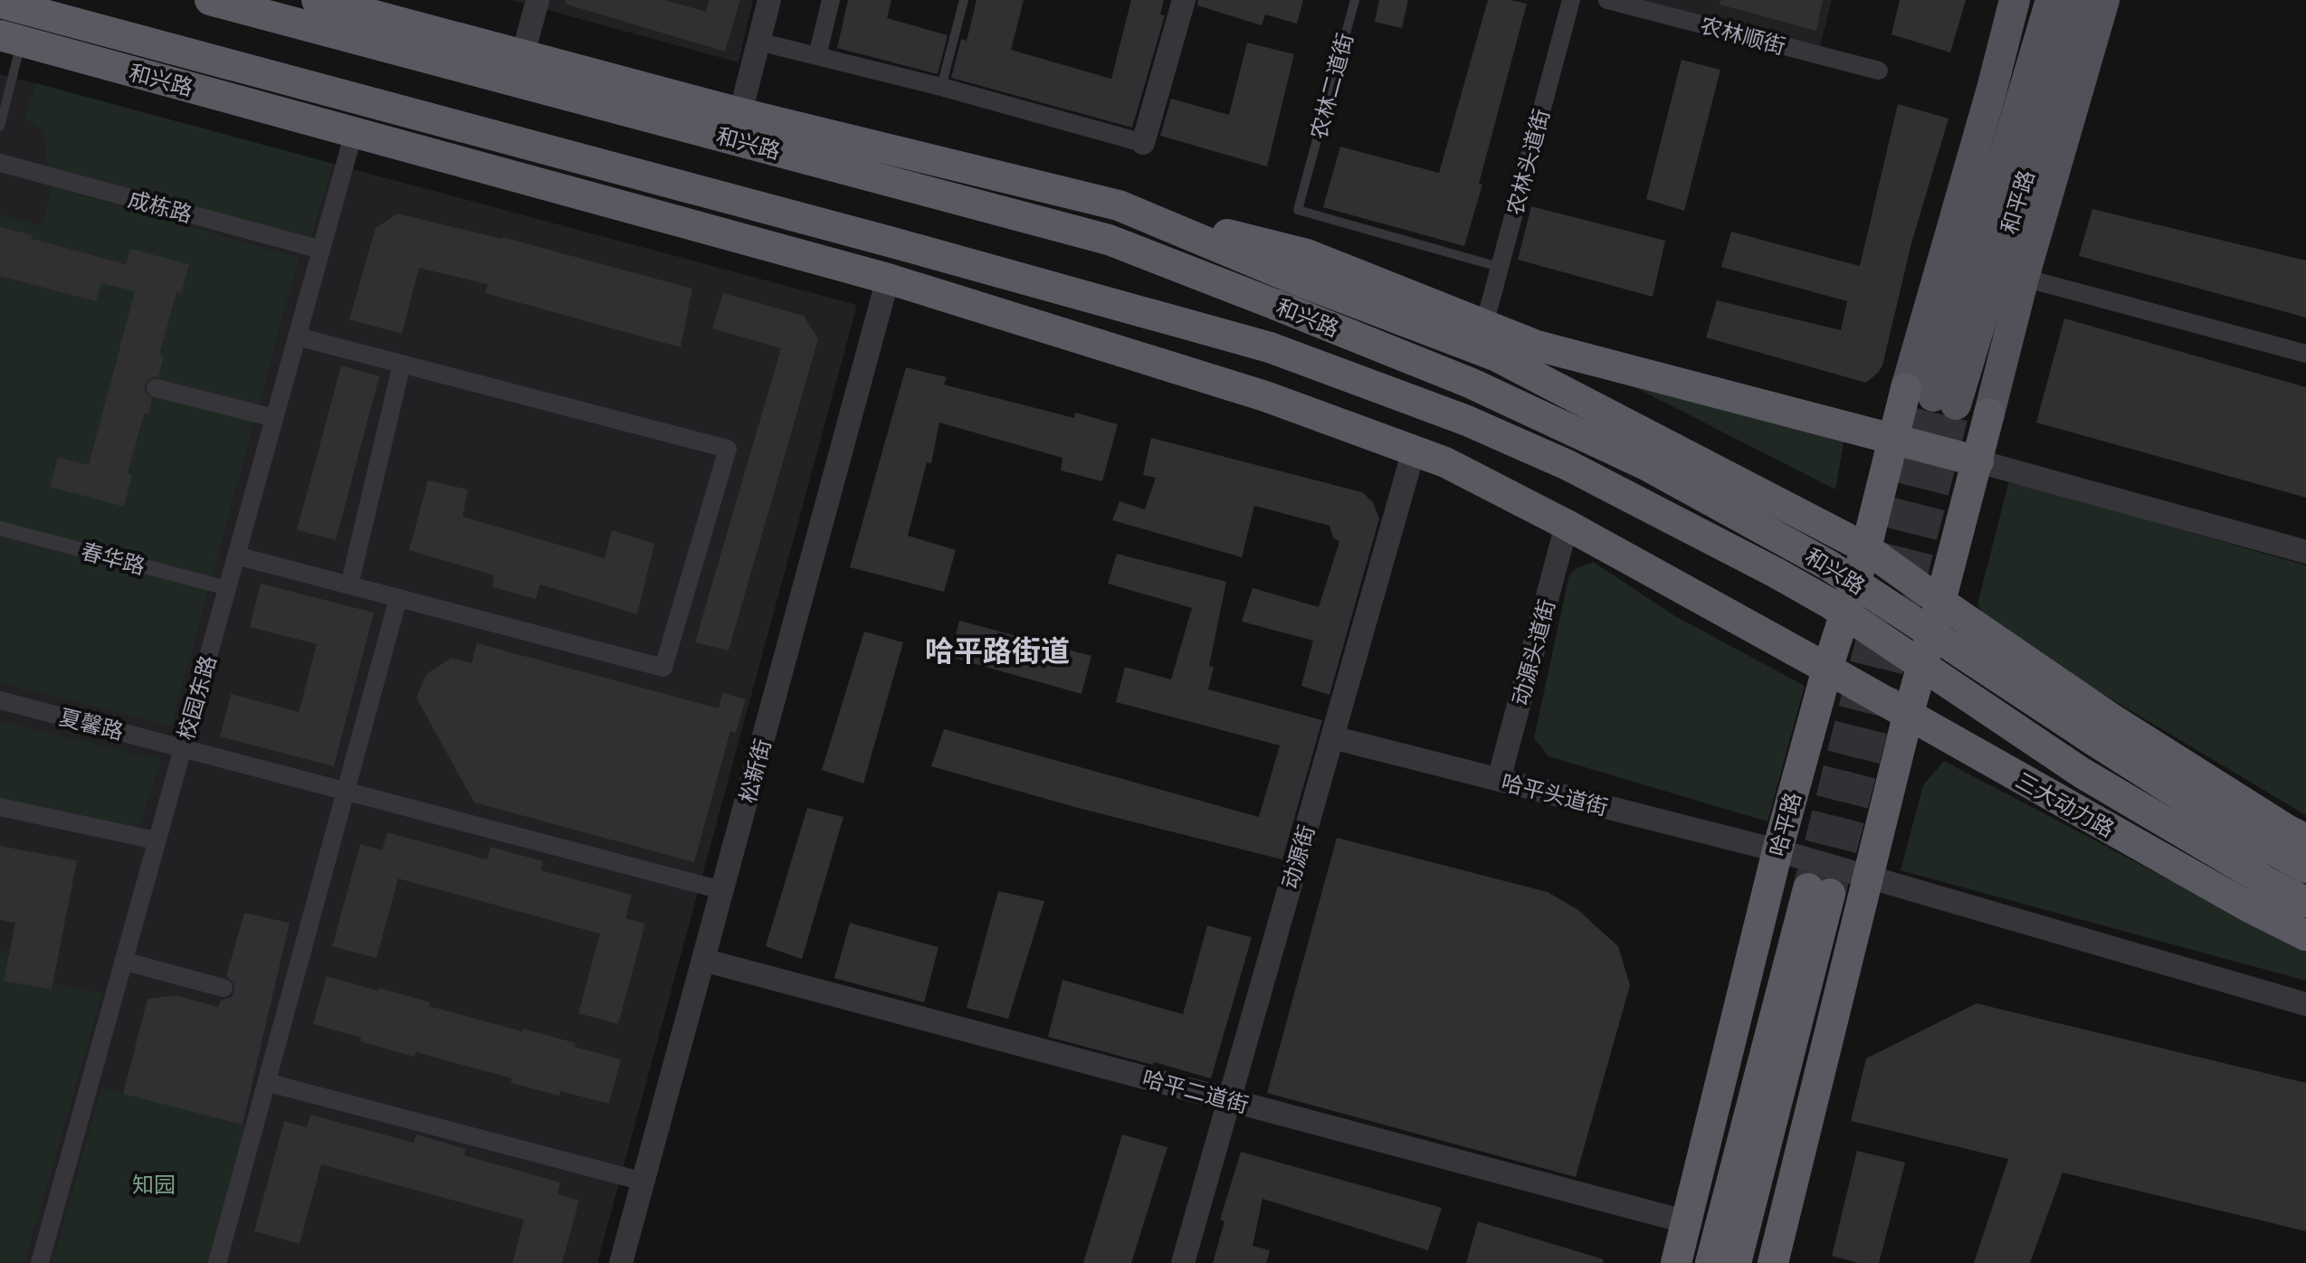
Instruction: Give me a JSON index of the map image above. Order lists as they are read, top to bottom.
{
  "streets": {
    "highway": ["和兴路", "三大动力路", "哈平路"],
    "main road": ["和平路"],
    "street": [
      "农林顺街",
      "农林头道街",
      "成栋路",
      "春华路",
      "动源头道街",
      "校园东路",
      "夏馨路",
      "松新街",
      "哈平头道街",
      "动源街",
      "哈平二道街"
    ],
    "lane": ["农林二道街"]
  },
  "crossings": [
    ["和兴路", "农林头道街"],
    ["和兴路", "动源头道街"],
    ["和兴路", "校园东路"],
    ["和兴路", "松新街"],
    ["和兴路", "三大动力路"],
    ["和兴路", "哈平路"],
    ["和兴路", "动源街"],
    ["农林二道街", "农林头道街"],
    ["和平路", "哈平路"],
    ["成栋路", "校园东路"],
    ["春华路", "校园东路"],
    ["动源头道街", "哈平头道街"],
    ["校园东路", "夏馨路"],
    ["夏馨路", "松新街"],
    ["松新街", "哈平二道街"],
    ["哈平头道街", "哈平路"],
    ["哈平头道街", "动源街"],
    ["三大动力路", "哈平路"],
    ["哈平路", "哈平二道街"],
    ["动源街", "哈平二道街"]
  ],
  "districts": ["哈平路街道"],
  "parks": ["知园"]
}
